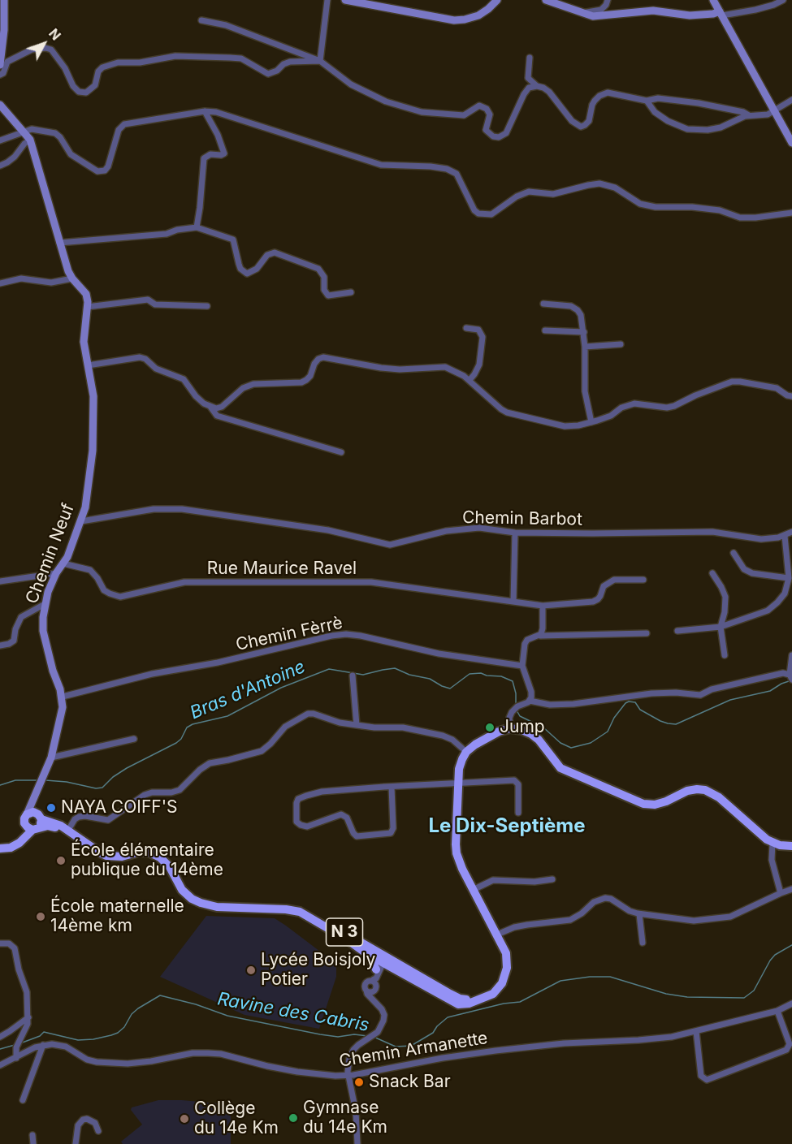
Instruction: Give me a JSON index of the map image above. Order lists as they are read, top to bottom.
{
  "streets": {
    "main road": ["Chemin Neuf", "N 3"],
    "street": [
      "Chemin Barbot",
      "Rue Maurice Ravel",
      "Chemin Fèrrè",
      "Chemin Armanette"
    ]
  },
  "crossings": [
    ["Chemin Barbot", "Chemin Neuf"],
    ["Chemin Neuf", "Rue Maurice Ravel"],
    ["Chemin Neuf", "Chemin Fèrrè"],
    ["Chemin Neuf", "N 3"]
  ],
  "districts": ["Le Dix-Septième"],
  "water": ["Bras d'Antoine", "Ravine des Cabris"],
  "places": [
    "Jump",
    "NAYA COIFF'S",
    "École élémentaire publique du 14ème",
    "École maternelle 14ème km",
    "Lycée Boisjoly Potier",
    "Snack Bar",
    "Gymnase du 14e Km",
    "Collège du 14e Km"
  ],
  "north": "top right"
}
